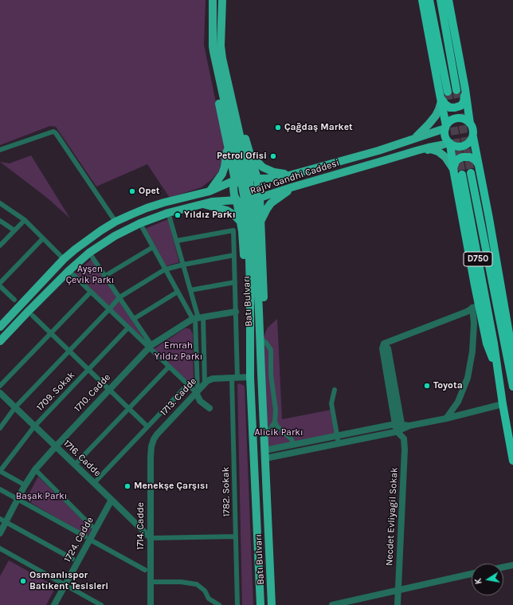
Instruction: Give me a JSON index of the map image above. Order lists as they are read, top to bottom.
{
  "streets": {
    "highway": ["D750"],
    "main road": ["Rajiv Gandhi Caddesi", "Batı Bulvarı"],
    "street": [
      "1709. Sokak",
      "1710. Cadde",
      "1713. Cadde",
      "1716. Cadde",
      "1782. Sokak",
      "Necdet Evliyagil Sokak",
      "1714. Cadde",
      "1724. Cadde"
    ]
  },
  "crossings": [
    ["Batı Bulvarı", "1713. Cadde"],
    ["1709. Sokak", "1716. Cadde"],
    ["1710. Cadde", "1716. Cadde"],
    ["1710. Cadde", "1782. Sokak"],
    ["1713. Cadde", "1782. Sokak"],
    ["1713. Cadde", "1714. Cadde"],
    ["1716. Cadde", "1714. Cadde"],
    ["1716. Cadde", "1724. Cadde"]
  ],
  "parks": [
    "Ayşen Çevik Parkı",
    "Emrah Yıldız Parkı",
    "Alicik Parkı",
    "Başak Parkı"
  ],
  "places": [
    "Çağdaş Market",
    "Petrol Ofisi",
    "Opet",
    "Yıldız Parkı",
    "Toyota",
    "Menekşe Çarşısı",
    "Osmanlıspor Batıkent Tesisleri"
  ],
  "north": "left"
}
